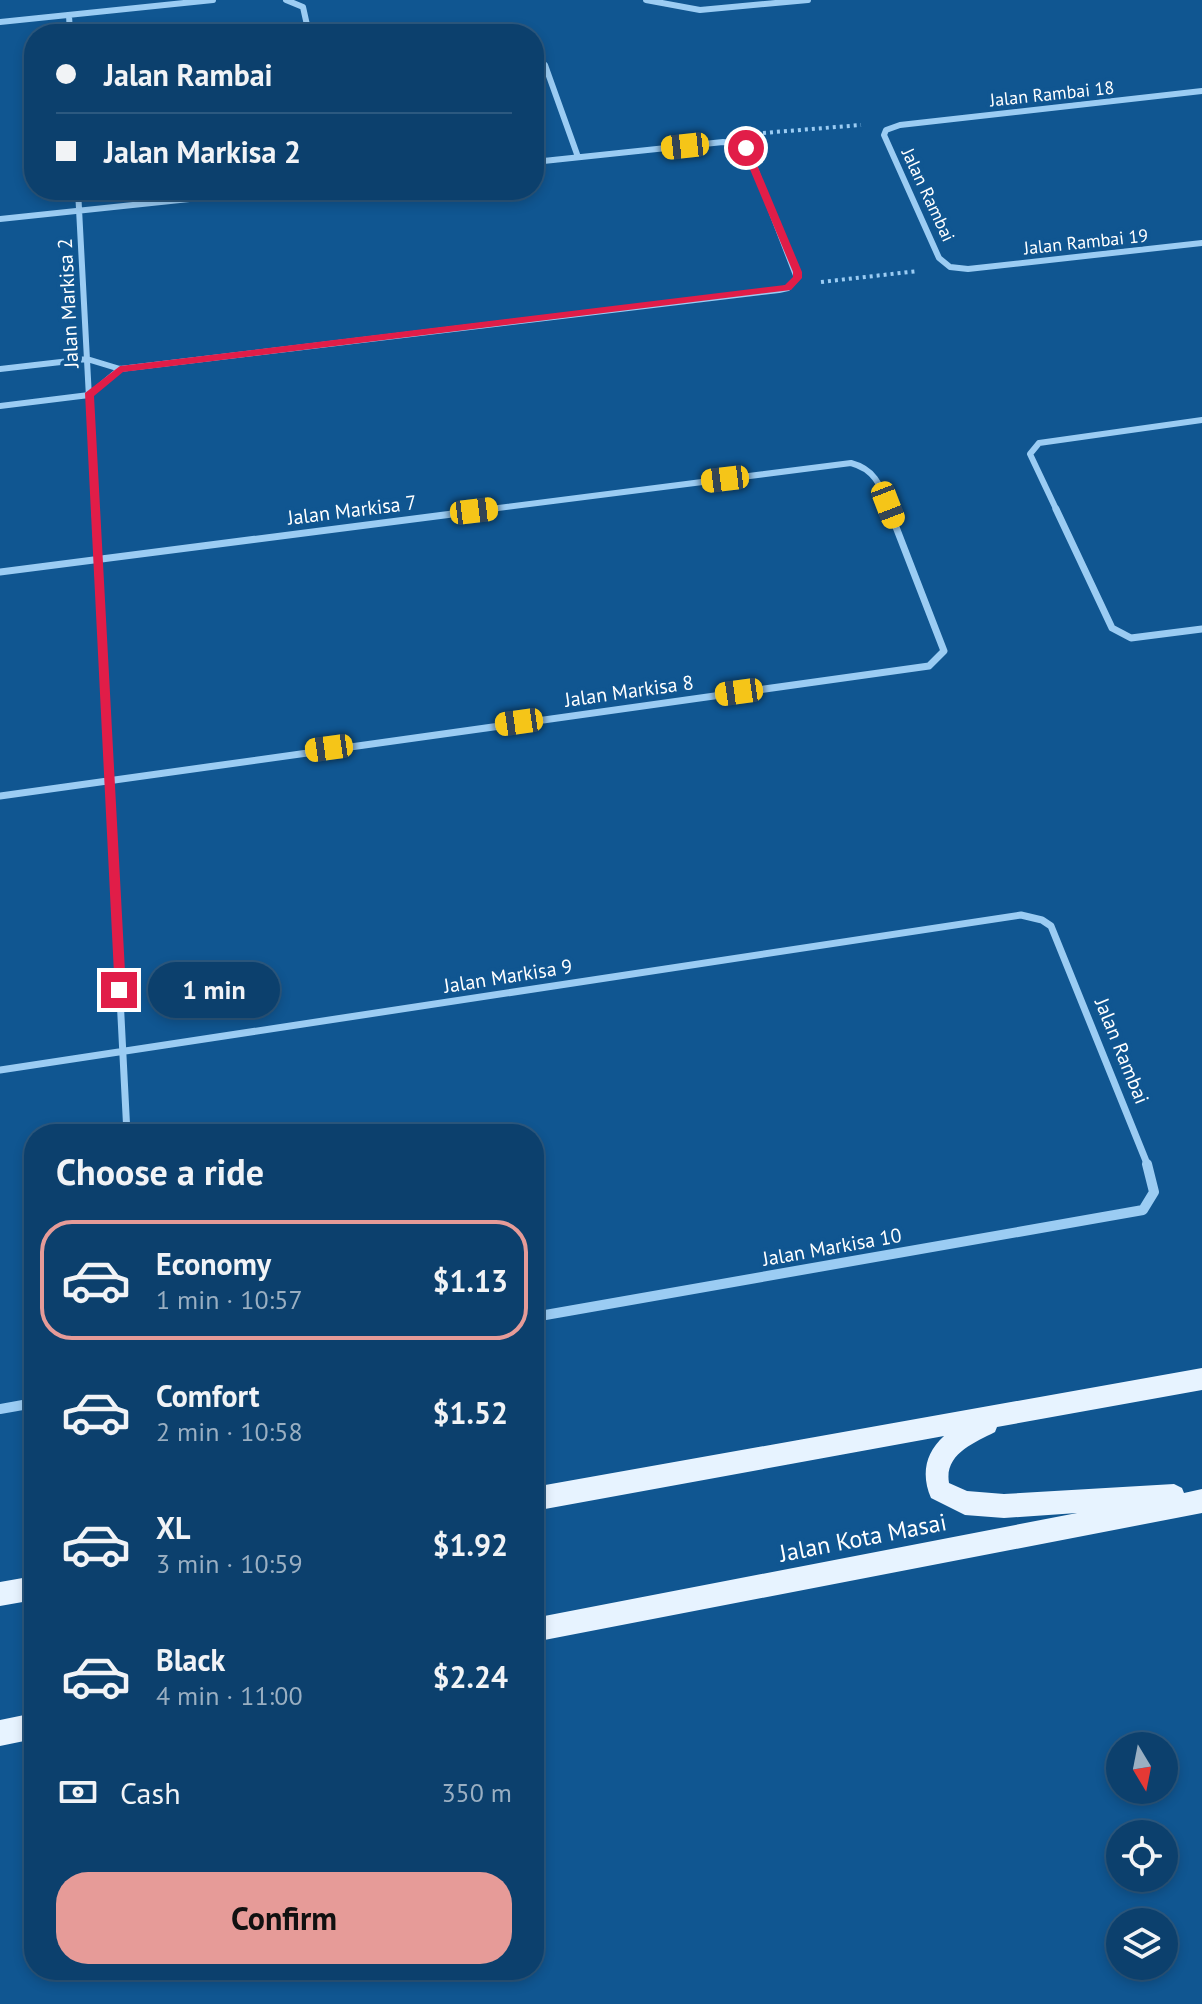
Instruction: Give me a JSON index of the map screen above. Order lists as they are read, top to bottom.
{
  "streets": {
    "main road": ["Jalan Kota Masai"],
    "street": [
      "Jalan Rambai 18",
      "Jalan Rambai",
      "Jalan Rambai 19",
      "Jalan Markisa 2",
      "Jalan Markisa 7",
      "Jalan Markisa 8",
      "Jalan Markisa 9",
      "Jalan Markisa 10"
    ]
  },
  "crossings": [
    ["Jalan Rambai 18", "Jalan Rambai"],
    ["Jalan Rambai", "Jalan Rambai 19"],
    ["Jalan Rambai", "Jalan Markisa 9"],
    ["Jalan Rambai", "Jalan Markisa 10"],
    ["Jalan Markisa 2", "Jalan Markisa 7"],
    ["Jalan Markisa 2", "Jalan Markisa 8"],
    ["Jalan Markisa 2", "Jalan Markisa 9"],
    ["Jalan Markisa 7", "Jalan Markisa 8"]
  ],
  "north": "bottom",
  "page": {
    "banner": ["Jalan Rambai", "Jalan Markisa 2"],
    "bubble": "1 min",
    "heading": "Choose a ride",
    "list": [
      {
        "name": "Economy",
        "note": "1 min · 10:57",
        "value": "$1.13"
      },
      {
        "name": "Comfort",
        "note": "2 min · 10:58",
        "value": "$1.52"
      },
      {
        "name": "XL",
        "note": "3 min · 10:59",
        "value": "$1.92"
      },
      {
        "name": "Black",
        "note": "4 min · 11:00",
        "value": "$2.24"
      }
    ],
    "pay": ["Cash", "350 m"],
    "buttons": "Confirm"
  }
}
